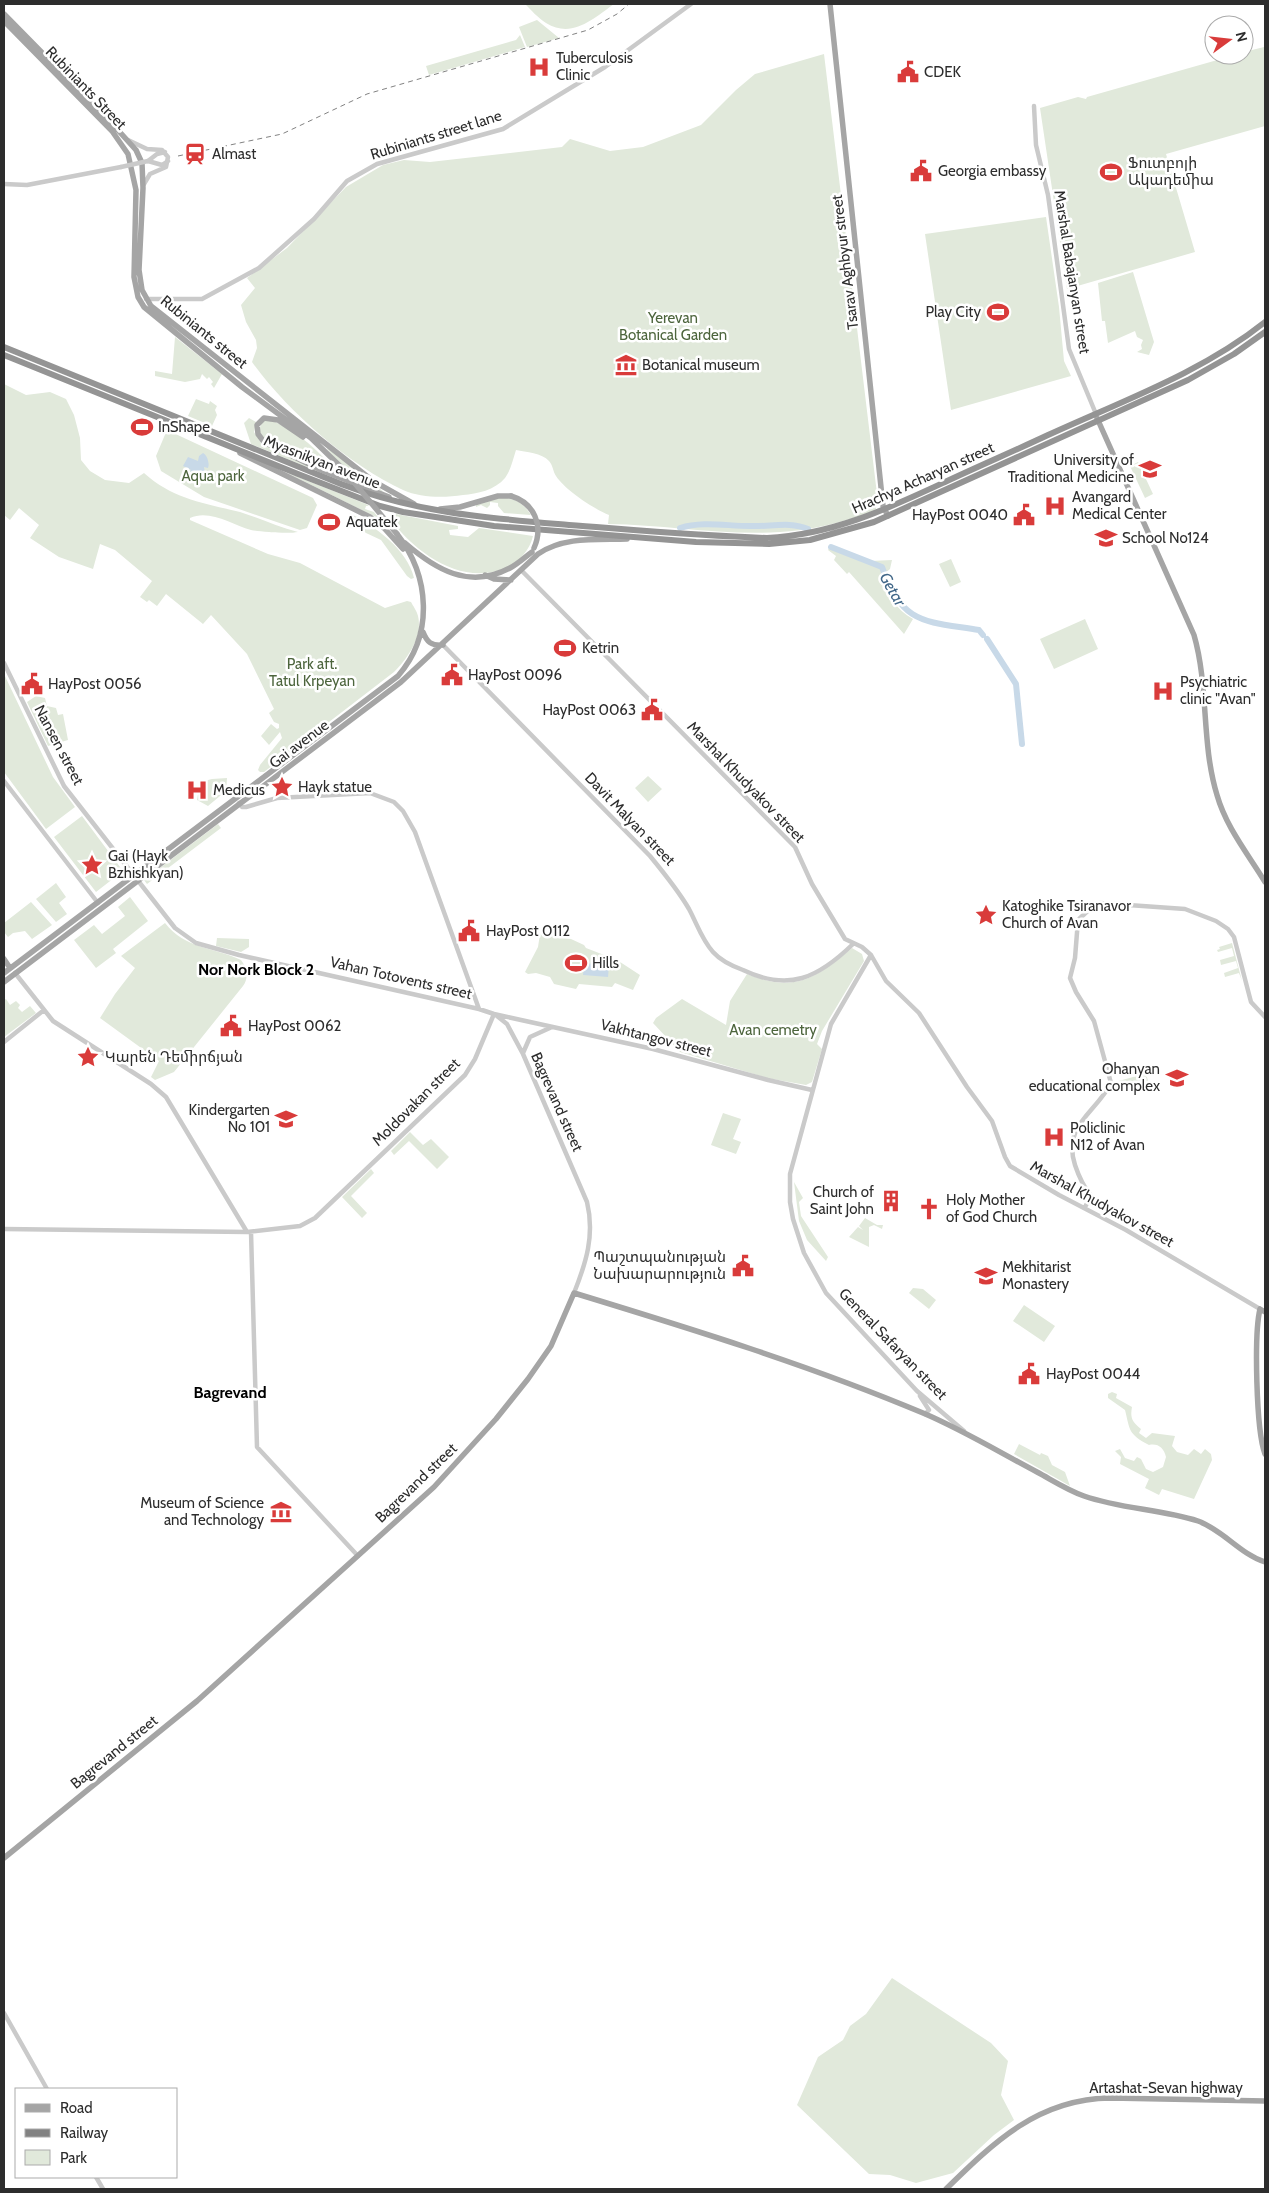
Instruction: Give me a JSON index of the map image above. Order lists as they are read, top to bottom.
{
  "streets": {
    "highway": ["Myasnikyan avenue", "Hrachya Acharyan street"],
    "main road": [
      "Rubiniants Street",
      "Tsarav Aghbyur street",
      "Marshal Babajanyan street",
      "Rubiniants street",
      "Gai avenue",
      "Bagrevand street",
      "General Safaryan street",
      "Artashat-Sevan highway"
    ],
    "street": [
      "Rubiniants street lane",
      "Nansen street",
      "Marshal Khudyakov street",
      "Davit Malyan street",
      "Vahan Totovents street",
      "Vakhtangov street",
      "Moldovakan street"
    ]
  },
  "crossings": [
    ["Rubiniants Street", "Rubiniants street lane"],
    ["Rubiniants Street", "Rubiniants street"],
    ["Rubiniants street lane", "Rubiniants street"],
    ["Tsarav Aghbyur street", "Hrachya Acharyan street"],
    ["Marshal Babajanyan street", "Hrachya Acharyan street"],
    ["Rubiniants street", "Myasnikyan avenue"],
    ["Myasnikyan avenue", "Hrachya Acharyan street"],
    ["Gai avenue", "Nansen street"],
    ["Gai avenue", "Marshal Khudyakov street"],
    ["Gai avenue", "Davit Malyan street"],
    ["Gai avenue", "Vahan Totovents street"],
    ["Nansen street", "Vahan Totovents street"],
    ["Marshal Khudyakov street", "Davit Malyan street"],
    ["Marshal Khudyakov street", "General Safaryan street"],
    ["Vakhtangov street", "Moldovakan street"],
    ["Vakhtangov street", "Bagrevand street"],
    ["Vakhtangov street", "General Safaryan street"],
    ["Moldovakan street", "Bagrevand street"]
  ],
  "districts": ["Nor Nork Block 2", "Bagrevand"],
  "water": ["Getar"],
  "parks": [
    "Yerevan Botanical Garden",
    "Aqua park",
    "Park aft. Tatul Krpeyan",
    "Avan cemetry"
  ],
  "places": {
    "hospital": [
      "Tuberculosis Clinic",
      "Avangard Medical Center",
      "Psychiatric clinic \"Avan\"",
      "Medicus",
      "Policlinic N12 of Avan"
    ],
    "public building": [
      "CDEK",
      "Georgia embassy",
      "HayPost 0040",
      "HayPost 0096",
      "HayPost 0056",
      "HayPost 0063",
      "HayPost 0112",
      "HayPost 0062",
      "Պաշտպանության Նախարարություն",
      "HayPost 0044"
    ],
    "station": ["Almast"],
    "sports": [
      "Ֆուտբոլի Ակադեմիա",
      "Play City",
      "InShape",
      "Aquatek",
      "Ketrin",
      "Hills"
    ],
    "museum": ["Botanical museum", "Museum of Science and Technology"],
    "school or university": [
      "University of Traditional Medicine",
      "School No124",
      "Ohanyan educational complex",
      "Kindergarten No 101",
      "Mekhitarist Monastery"
    ],
    "place": [
      "Hayk statue",
      "Gai (Hayk Bzhishkyan)",
      "Katoghike Tsiranavor Church of Avan",
      "Կարեն Դեմիրճյան"
    ],
    "building": ["Church of Saint John"],
    "church": ["Holy Mother of God Church"]
  },
  "legend": ["Road", "Railway", "Park"],
  "north": "right"
}
